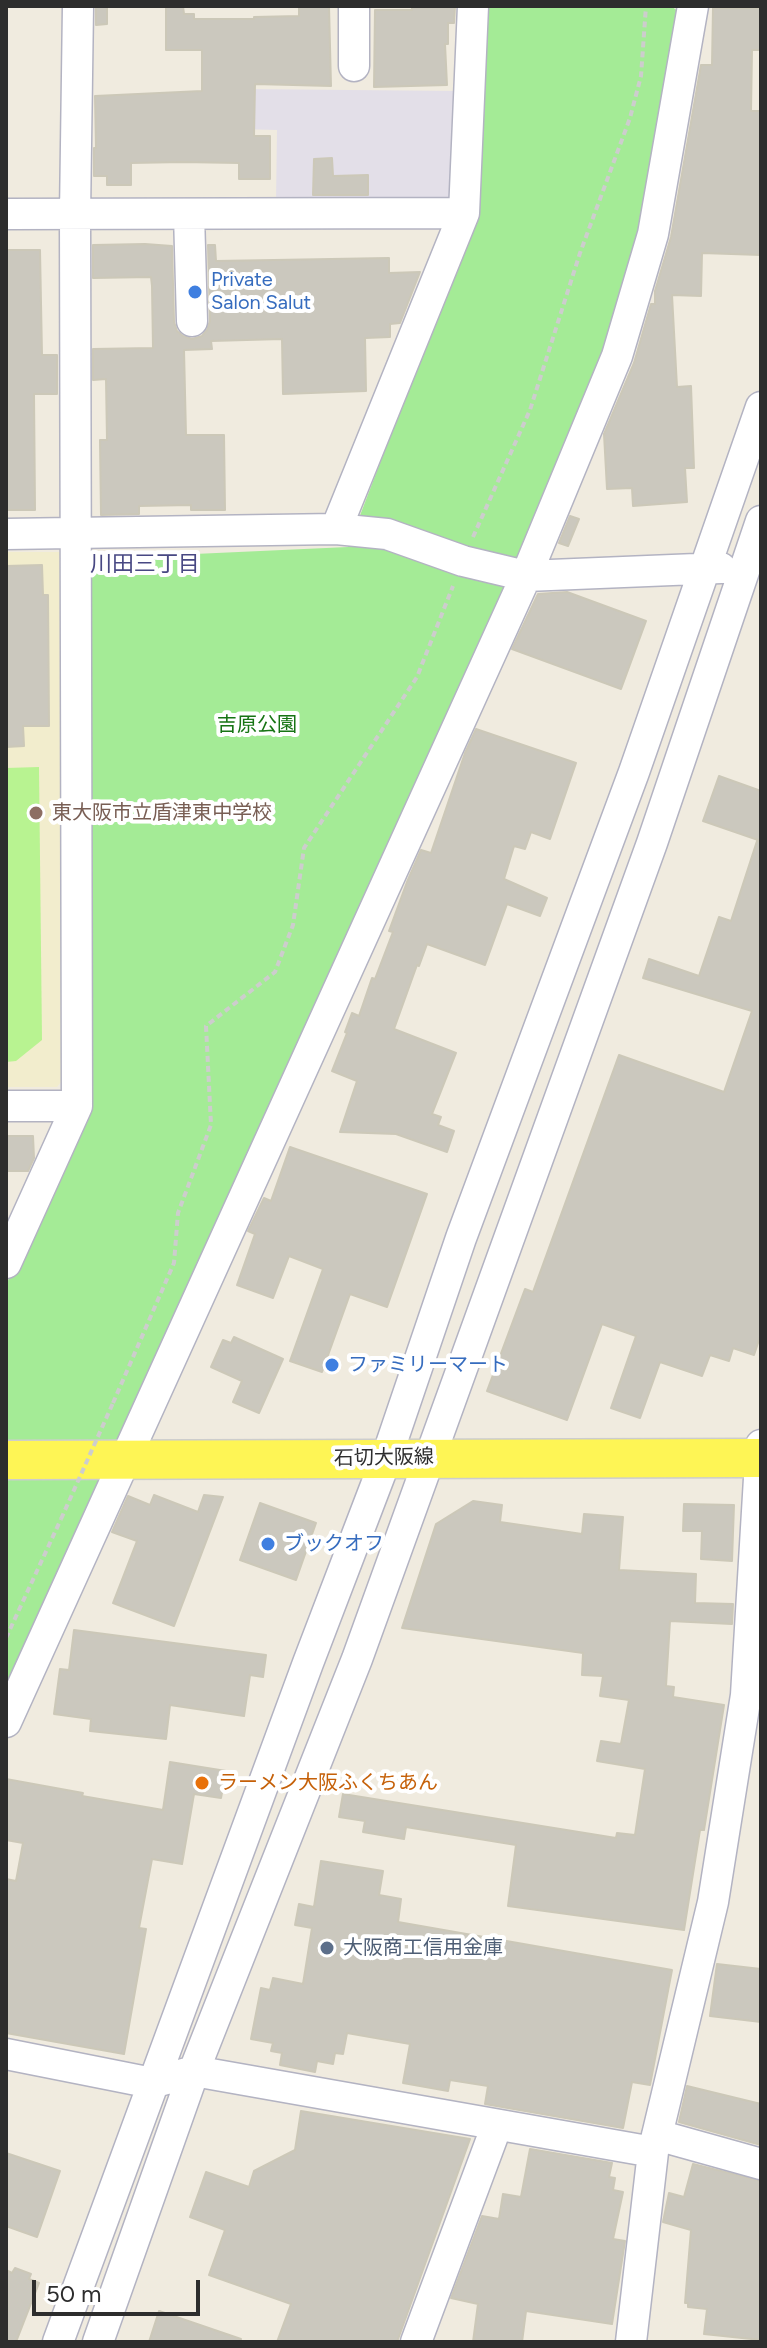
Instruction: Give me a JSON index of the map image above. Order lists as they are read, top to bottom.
{
  "streets": {
    "main road": ["石切大阪線"]
  },
  "districts": ["川田三丁目"],
  "parks": ["吉原公園"],
  "places": [
    "Private Salon Salut",
    "東大阪市立盾津東中学校",
    "ファミリーマート",
    "ブックオフ",
    "ラーメン大阪ふくちあん",
    "大阪商工信用金庫"
  ],
  "scale_bar": "50 m"
}
